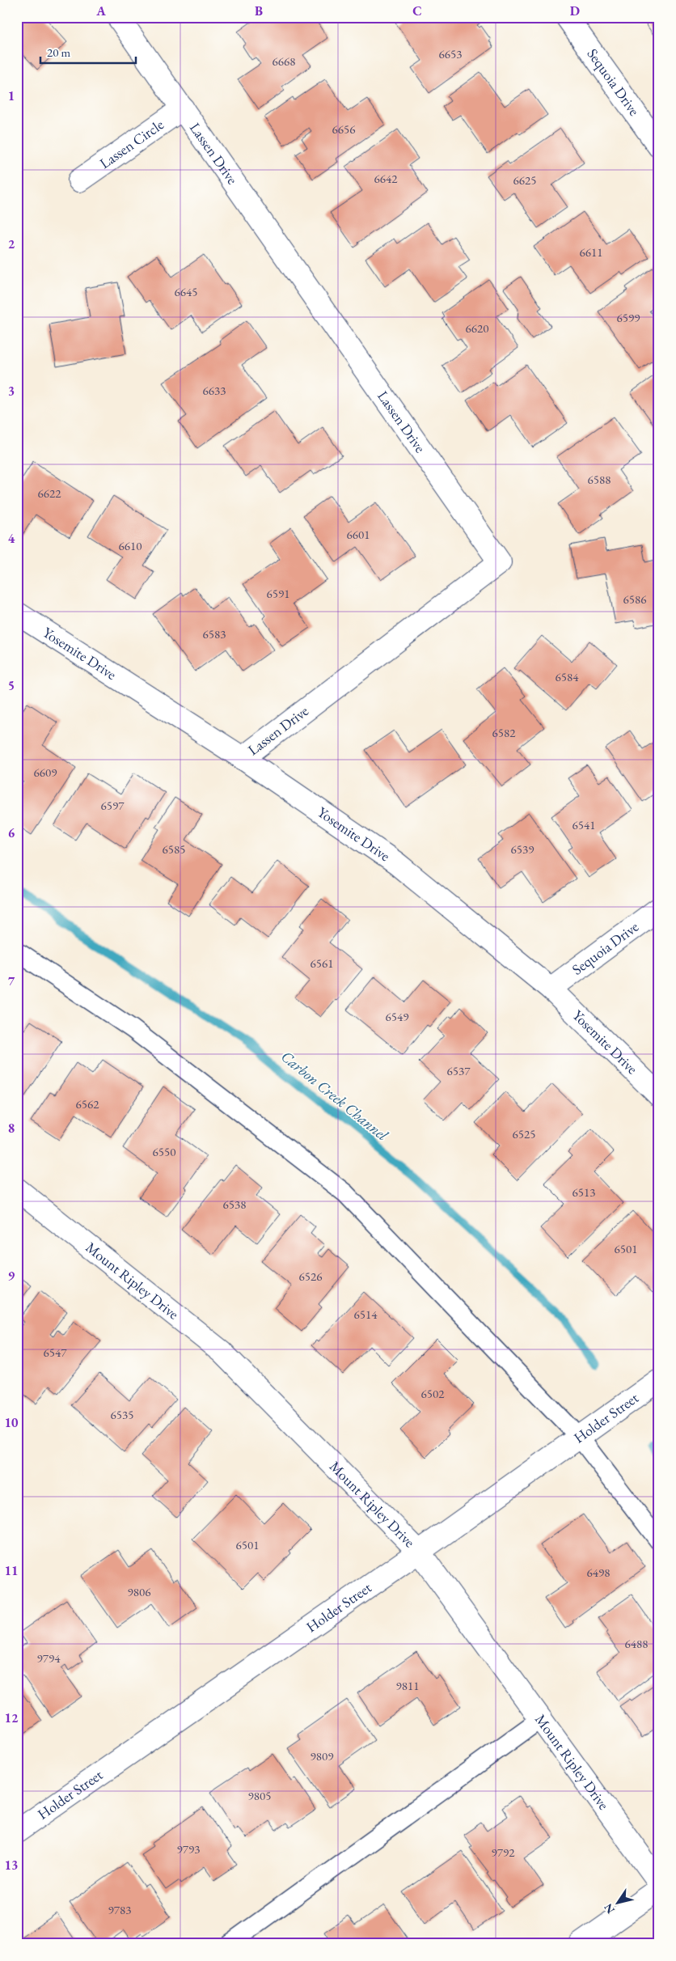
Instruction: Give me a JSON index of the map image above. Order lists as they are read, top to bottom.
{
  "streets": {
    "street": [
      "Sequoia Drive",
      "Lassen Circle",
      "Lassen Drive",
      "Yosemite Drive",
      "Mount Ripley Drive",
      "Holder Street"
    ]
  },
  "crossings": [
    ["Sequoia Drive", "Yosemite Drive"],
    ["Lassen Circle", "Lassen Drive"],
    ["Lassen Drive", "Yosemite Drive"],
    ["Mount Ripley Drive", "Holder Street"]
  ],
  "water": ["Carbon Creek Channel"],
  "house_numbers": [
    "6653",
    "6668",
    "6656",
    "6642",
    "6625",
    "6611",
    "6645",
    "6599",
    "6620",
    "6633",
    "6588",
    "6622",
    "6601",
    "6610",
    "6591",
    "6586",
    "6583",
    "6584",
    "6582",
    "6609",
    "6597",
    "6541",
    "6585",
    "6539",
    "6561",
    "6549",
    "6537",
    "6562",
    "6525",
    "6550",
    "6513",
    "6538",
    "6501",
    "6526",
    "6514",
    "6547",
    "6502",
    "6535",
    "6501",
    "6498",
    "9806",
    "6488",
    "9794",
    "9811",
    "9809",
    "9805",
    "9793",
    "9792",
    "9783"
  ],
  "scale_bar": "20 m",
  "north": "bottom left",
  "grid": {
    "columns": [
      "A",
      "B",
      "C",
      "D"
    ],
    "rows": [
      "1",
      "2",
      "3",
      "4",
      "5",
      "6",
      "7",
      "8",
      "9",
      "10",
      "11",
      "12",
      "13"
    ]
  }
}
